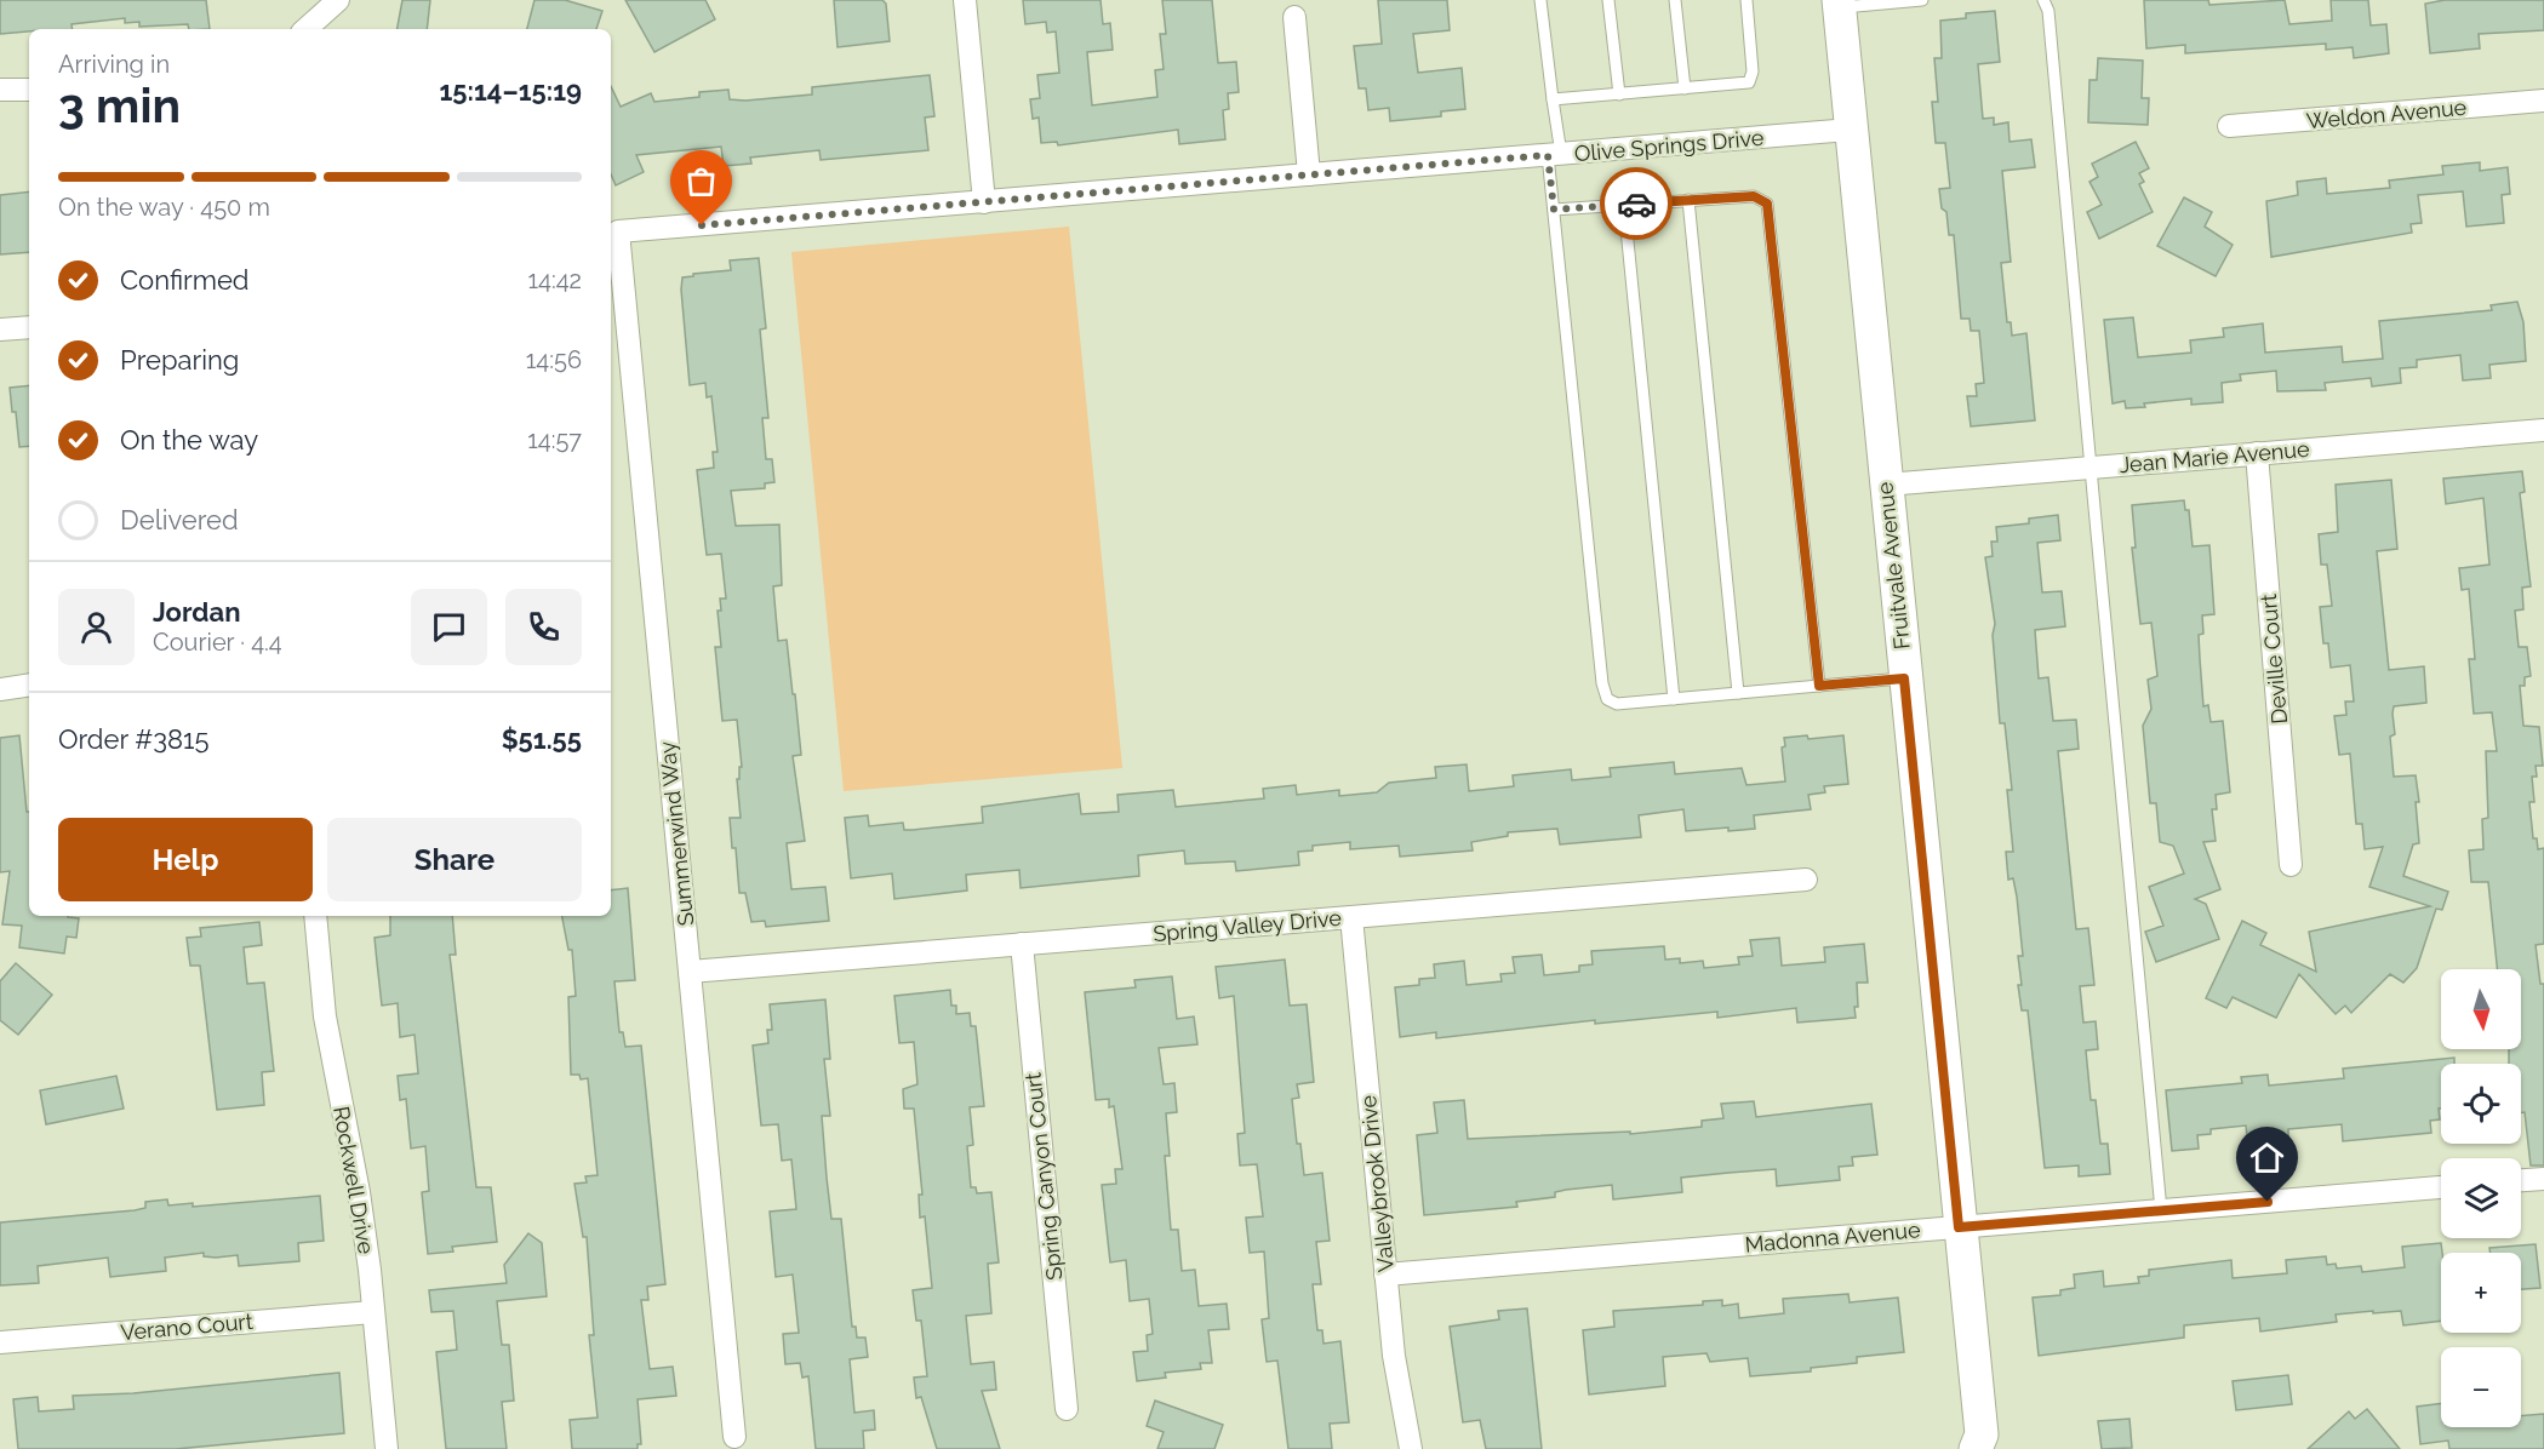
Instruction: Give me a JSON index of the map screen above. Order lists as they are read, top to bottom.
{
  "streets": {
    "main road": ["Fruitvale Avenue"],
    "street": [
      "Weldon Avenue",
      "Olive Springs Drive",
      "Jean Marie Avenue",
      "Deville Court",
      "Summerwind Way",
      "Spring Valley Drive",
      "Spring Canyon Court",
      "Rockwell Drive",
      "Valleybrook Drive",
      "Madonna Avenue",
      "Verano Court"
    ]
  },
  "crossings": [
    ["Olive Springs Drive", "Fruitvale Avenue"],
    ["Olive Springs Drive", "Summerwind Way"],
    ["Jean Marie Avenue", "Fruitvale Avenue"],
    ["Jean Marie Avenue", "Deville Court"],
    ["Fruitvale Avenue", "Madonna Avenue"],
    ["Summerwind Way", "Spring Valley Drive"],
    ["Spring Valley Drive", "Spring Canyon Court"],
    ["Spring Valley Drive", "Valleybrook Drive"],
    ["Rockwell Drive", "Verano Court"],
    ["Valleybrook Drive", "Madonna Avenue"]
  ],
  "north": "bottom",
  "page": {
    "heading": ["3 min", "Arriving in", "15:14–15:19"],
    "panel": [
      "Jordan",
      "Courier · 4.4",
      "Order #3815",
      "$51.55"
    ],
    "bar": "On the way · 450 m",
    "list": [
      ["Confirmed", "14:42"],
      ["Preparing", "14:56"],
      ["On the way", "14:57"],
      "Delivered"
    ],
    "buttons": ["Help", "Share"],
    "map_buttons": ["+", "−"]
  }
}
